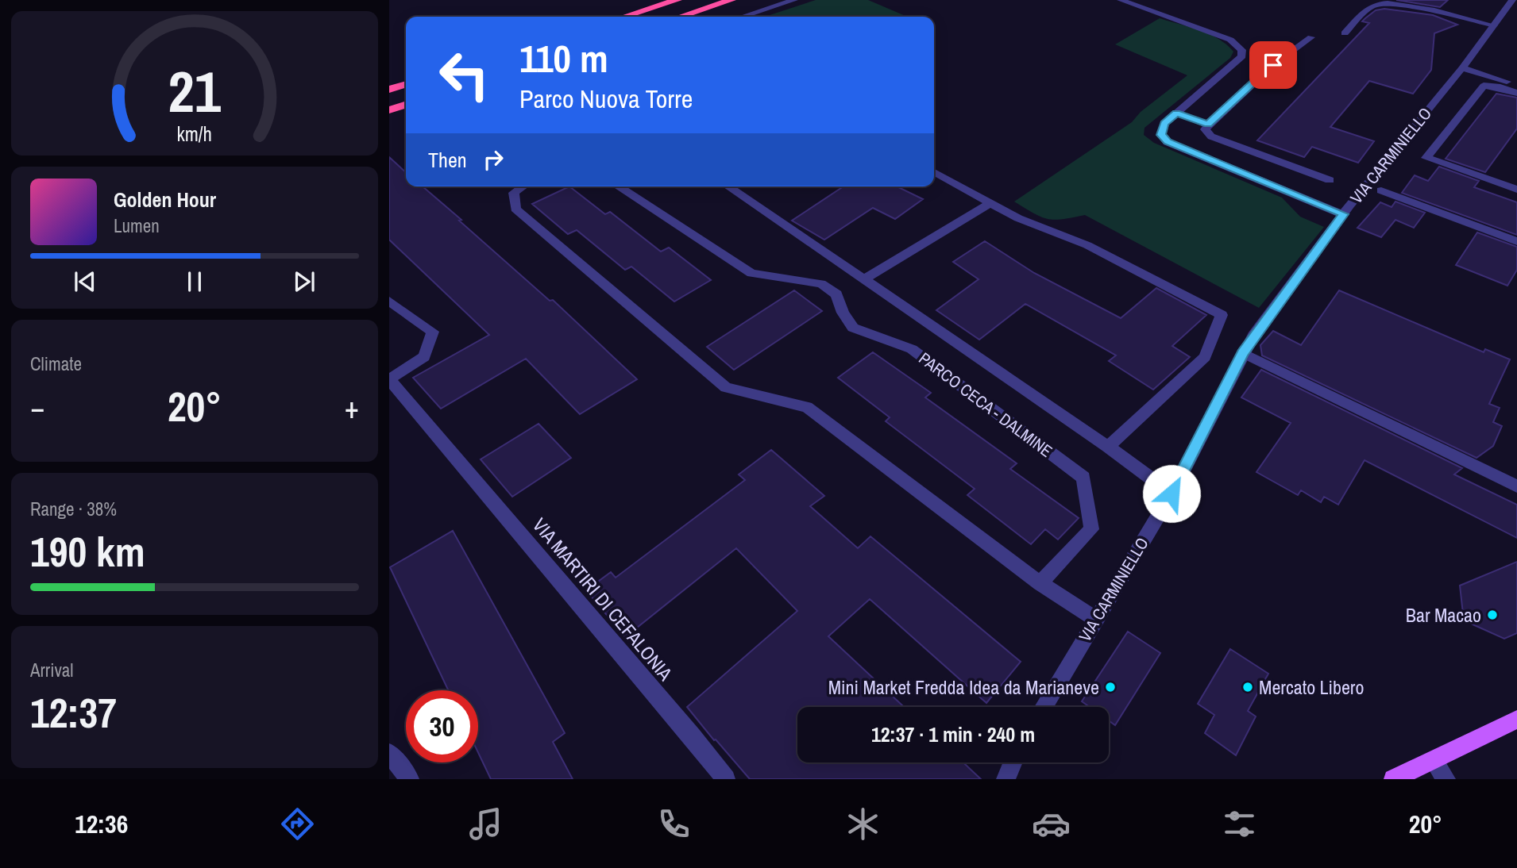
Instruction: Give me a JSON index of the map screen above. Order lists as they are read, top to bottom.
{
  "streets": {
    "street": ["VIA CARMINIELLO", "PARCO CECA - DALMINE", "VIA MARTIRI DI CEFALONIA"]
  },
  "places": ["Bar Macao", "Mini Market Fredda Idea da Marianeve", "Mercato Libero"],
  "page": {
    "turn": ["110 m", "Parco Nuova Torre"],
    "then": "Then",
    "song": ["Golden Hour", "Lumen"],
    "tile": [
      "Climate",
      ["Range · 38%", "190 km"],
      ["Arrival", "12:37"]
    ],
    "heat": ["−", "20°", "+"],
    "limit": "30",
    "trip": "12:37 · 1 min · 240 m",
    "tabs": ["12:36", "20°"],
    "gauge": ["21", "km/h"]
  }
}
